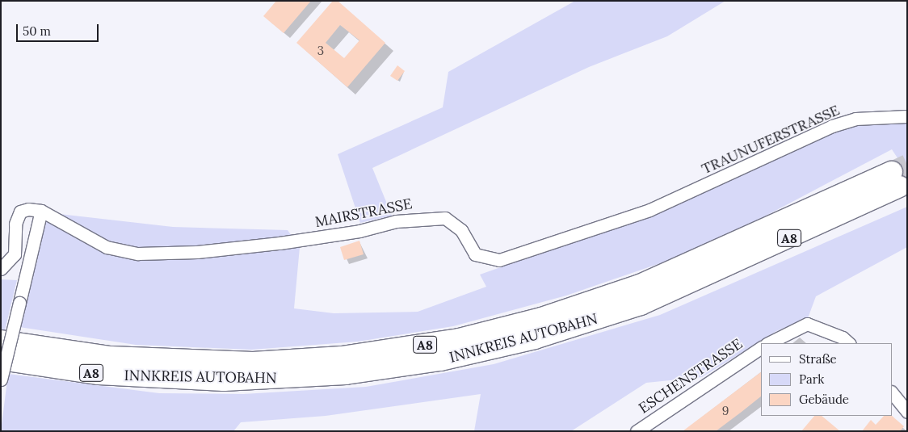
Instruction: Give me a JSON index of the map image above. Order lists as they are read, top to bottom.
{
  "streets": {
    "highway": ["A8", "INNKREIS AUTOBAHN"],
    "street": ["TRAUNUFERSTRASSE", "MAIRSTRASSE", "ESCHENSTRASSE"]
  },
  "crossings": [
    ["TRAUNUFERSTRASSE", "MAIRSTRASSE"]
  ],
  "house_numbers": ["3", "9"],
  "legend": ["Straße", "Park", "Gebäude"],
  "scale_bar": "50 m"
}
